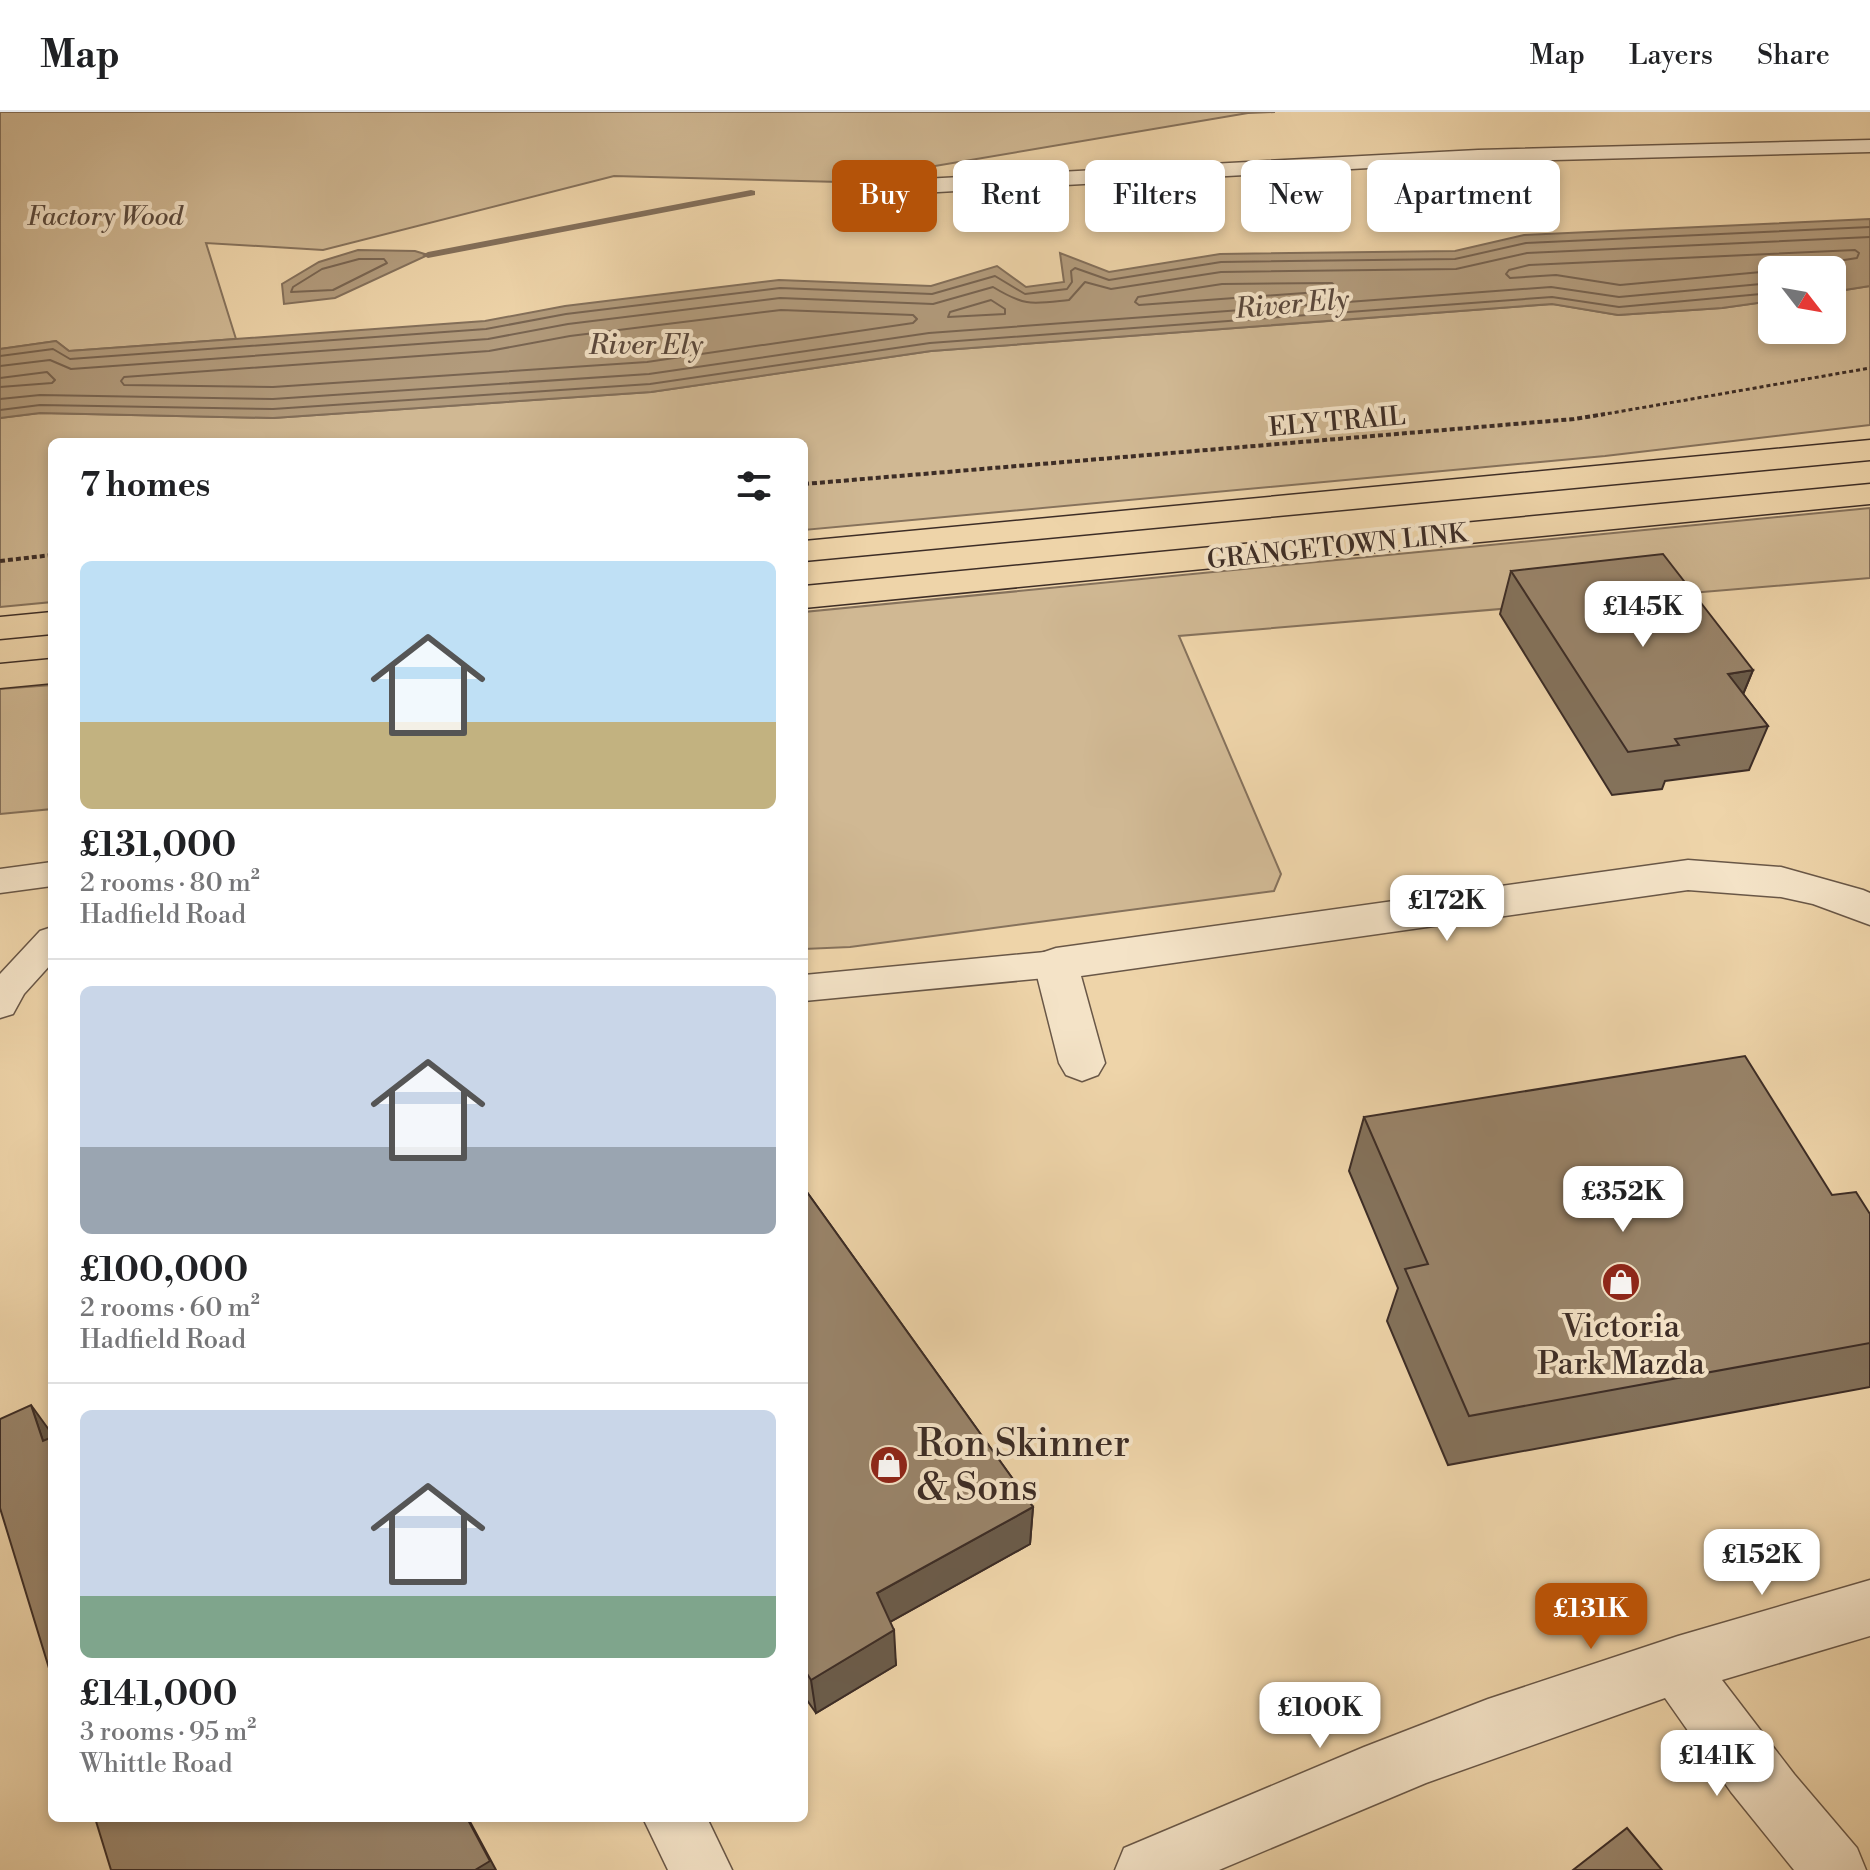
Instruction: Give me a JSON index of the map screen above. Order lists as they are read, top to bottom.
{
  "streets": {
    "main road": ["GRANGETOWN LINK"],
    "path": ["ELY TRAIL"]
  },
  "water": ["River Ely"],
  "parks": ["Factory Wood"],
  "places": {
    "shop": ["Victoria Park Mazda", "Ron Skinner & Sons"]
  },
  "north": "bottom right",
  "page": {
    "header": "Map",
    "nav": ["Map", "Layers", "Share"],
    "chip": [
      "Buy",
      "Rent",
      "Filters",
      "New",
      "Apartment"
    ],
    "heading": "7 homes",
    "list": [
      {
        "name": "£131,000",
        "note": "2 rooms · 80 m² · Hadfield Road"
      },
      {
        "name": "£100,000",
        "note": "2 rooms · 60 m² · Hadfield Road"
      },
      {
        "name": "£141,000",
        "note": "3 rooms · 95 m² · Whittle Road"
      }
    ],
    "price": [
      "£145K",
      "£172K",
      "£352K",
      "£152K",
      "£131K",
      "£100K",
      "£141K"
    ]
  }
}
